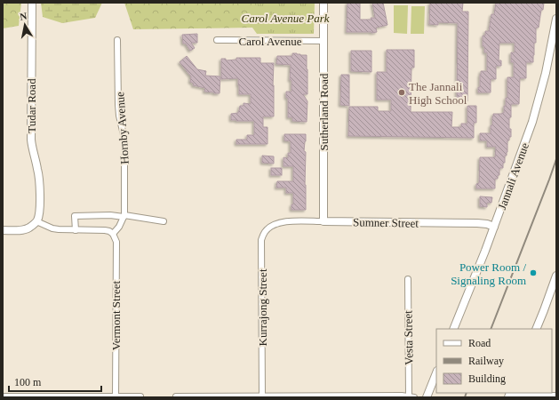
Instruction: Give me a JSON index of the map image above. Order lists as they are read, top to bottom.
{
  "streets": {
    "street": [
      "Carol Avenue",
      "Tudar Road",
      "Sutherland Road",
      "Hornby Avenue",
      "Jannali Avenue",
      "Sumner Street",
      "Kurrajong Street",
      "Vermont Street",
      "Vesta Street"
    ]
  },
  "crossings": [
    ["Carol Avenue", "Sutherland Road"],
    ["Sutherland Road", "Sumner Street"],
    ["Jannali Avenue", "Sumner Street"],
    ["Sumner Street", "Kurrajong Street"]
  ],
  "parks": ["Carol Avenue Park"],
  "places": ["The Jannali High School", "Power Room / Signaling Room"],
  "legend": ["Road", "Railway", "Building"],
  "scale_bar": "100 m",
  "north": "top"
}
